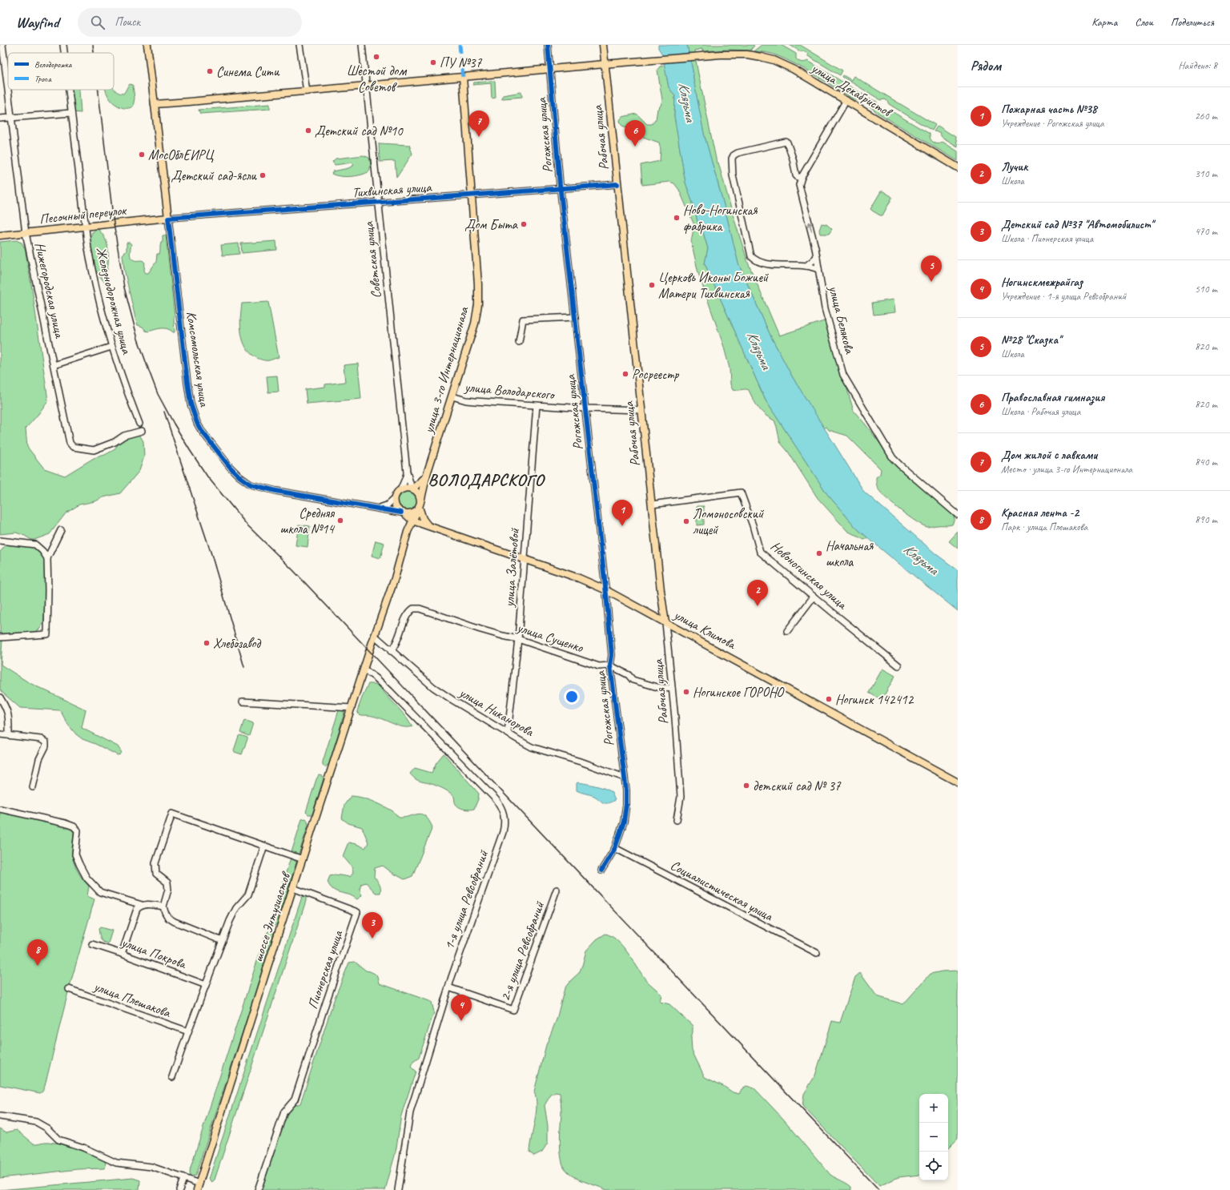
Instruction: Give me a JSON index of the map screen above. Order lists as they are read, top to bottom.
{
  "streets": {
    "main road": [
      "улица Декабристов",
      "Рабочая улица",
      "Песочный переулок",
      "Комсомольская улица",
      "улица 3-го Интернационала",
      "улица Климова",
      "шоссе Энтузиастов"
    ],
    "street": [
      "Рогожская улица",
      "Тихвинская улица",
      "Советская улица",
      "Нижегородская улица",
      "Железнодорожная улица",
      "улица Белякова",
      "улица Володарского",
      "улица Залётовой",
      "Новоногинская улица",
      "улица Сущенко",
      "улица Никанорова",
      "Социалистическая улица",
      "1-я улица Ревсобраний",
      "2-я улица Ревсобраний",
      "улица Покрова",
      "Пионерская улица",
      "улица Плешакова"
    ]
  },
  "crossings": [
    ["улица Декабристов", "Рогожская улица"],
    ["улица Декабристов", "Рабочая улица"],
    ["улица Декабристов", "Советская улица"],
    ["улица Декабристов", "улица Белякова"],
    ["улица Декабристов", "Комсомольская улица"],
    ["улица Декабристов", "улица 3-го Интернационала"],
    ["Рогожская улица", "Тихвинская улица"],
    ["Рогожская улица", "улица Володарского"],
    ["Рогожская улица", "улица Климова"],
    ["Рогожская улица", "улица Сущенко"],
    ["Рогожская улица", "улица Никанорова"],
    ["Рогожская улица", "Социалистическая улица"],
    ["Рабочая улица", "Тихвинская улица"],
    ["Рабочая улица", "улица Володарского"],
    ["Рабочая улица", "Новоногинская улица"],
    ["Рабочая улица", "улица Климова"],
    ["Рабочая улица", "улица Сущенко"],
    ["Тихвинская улица", "Песочный переулок"],
    ["Тихвинская улица", "Советская улица"],
    ["Тихвинская улица", "Комсомольская улица"],
    ["Тихвинская улица", "улица 3-го Интернационала"],
    ["Песочный переулок", "Нижегородская улица"],
    ["Песочный переулок", "Железнодорожная улица"],
    ["Песочный переулок", "Комсомольская улица"],
    ["Советская улица", "Комсомольская улица"],
    ["Советская улица", "улица 3-го Интернационала"],
    ["Комсомольская улица", "улица 3-го Интернационала"],
    ["улица 3-го Интернационала", "улица Володарского"],
    ["улица 3-го Интернационала", "улица Климова"],
    ["улица 3-го Интернационала", "улица Никанорова"],
    ["улица 3-го Интернационала", "шоссе Энтузиастов"],
    ["улица Володарского", "улица Залётовой"],
    ["улица Залётовой", "улица Климова"],
    ["улица Залётовой", "улица Сущенко"],
    ["улица Залётовой", "улица Никанорова"],
    ["улица Сущенко", "улица Никанорова"],
    ["1-я улица Ревсобраний", "шоссе Энтузиастов"],
    ["1-я улица Ревсобраний", "2-я улица Ревсобраний"],
    ["шоссе Энтузиастов", "Пионерская улица"]
  ],
  "districts": ["ВОЛОДАРСКОГО"],
  "water": ["Клязьма"],
  "places": [
    "Шестой дом Советов",
    "ПУ №37",
    "Синема Сити",
    "Детский сад №10",
    "МосОблЕИРЦ",
    "Детский сад-ясли",
    "Ново-Ногинская фабрика",
    "Дом Быта",
    "Церковь Иконы Божией Матери Тихвинская",
    "Росреестр",
    "Средняя школа №14",
    "Ломоносовский лицей",
    "Начальная школа",
    "Хлебозавод",
    "Ногинское ГОРОНО",
    "Ногинск 142412",
    "детский сад № 37"
  ],
  "legend": ["Велодорожка", "Тропа"],
  "page": {
    "header": "Wayfind",
    "search": "Поиск",
    "nav": ["Карта", "Слои", "Поделиться"],
    "heading": ["Рядом", "Найдено: 8"],
    "list": [
      {
        "mark": "1",
        "name": "Пожарная часть №38",
        "note": "Учреждение · Рогожская улица",
        "value": "260 m"
      },
      {
        "mark": "2",
        "name": "Лучик",
        "note": "Школа",
        "value": "310 m"
      },
      {
        "mark": "3",
        "name": "Детский сад №37 \"Автомобилист\"",
        "note": "Школа · Пионерская улица",
        "value": "470 m"
      },
      {
        "mark": "4",
        "name": "Ногинскмежрайгаз",
        "note": "Учреждение · 1-я улица Ревсобраний",
        "value": "510 m"
      },
      {
        "mark": "5",
        "name": "№28 \"Сказка\"",
        "note": "Школа",
        "value": "820 m"
      },
      {
        "mark": "6",
        "name": "Православная гимназия",
        "note": "Школа · Рабочая улица",
        "value": "820 m"
      },
      {
        "mark": "7",
        "name": "Дом жилой с лавками",
        "note": "Место · улица 3-го Интернационала",
        "value": "840 m"
      },
      {
        "mark": "8",
        "name": "Красная лента -2",
        "note": "Парк · улица Плешакова",
        "value": "890 m"
      }
    ],
    "pins": [
      "7",
      "6",
      "5",
      "1",
      "2",
      "3",
      "8",
      "4"
    ],
    "map_buttons": ["+", "−"]
  }
}
